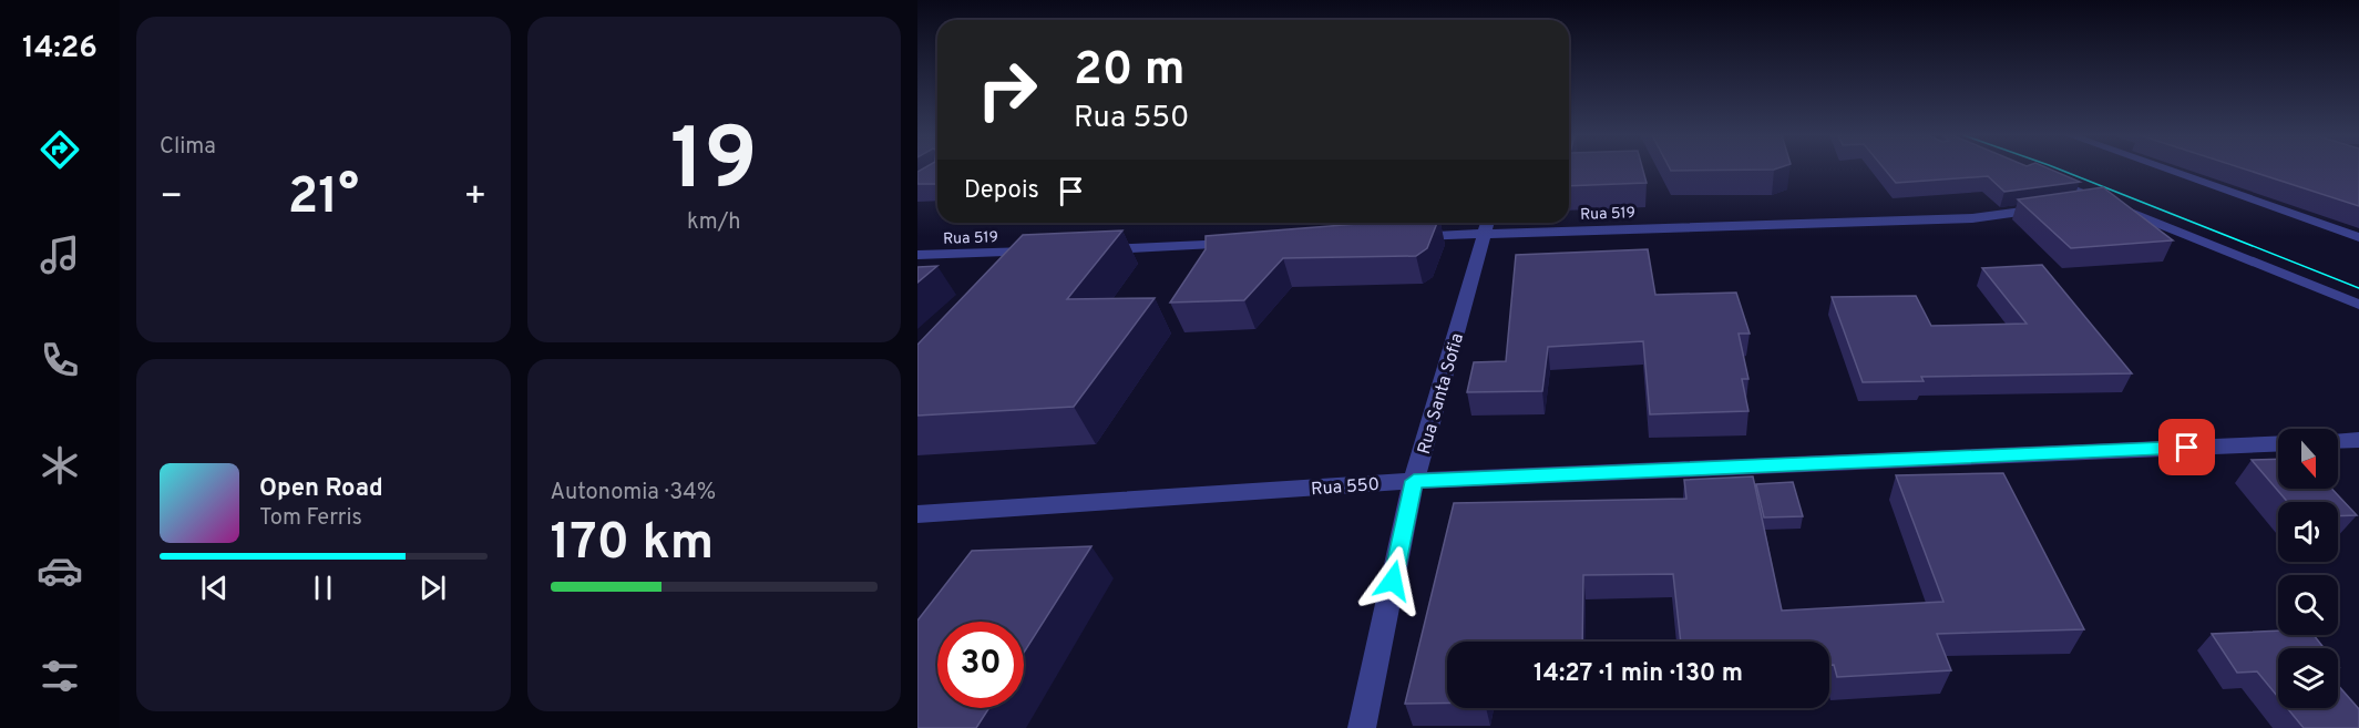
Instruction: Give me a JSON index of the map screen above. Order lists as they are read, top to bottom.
{
  "streets": {
    "street": ["Rua 519", "Rua Santa Sofia", "Rua 550"]
  },
  "crossings": [
    ["Rua 519", "Rua Santa Sofia"],
    ["Rua Santa Sofia", "Rua 550"]
  ],
  "north": "bottom",
  "page": {
    "tabs": "14:26",
    "tile": [
      "Clima",
      ["19", "km/h"],
      ["Autonomia · 34%", "170 km"]
    ],
    "turn": ["20 m", "Rua 550"],
    "then": "Depois",
    "heat": ["−", "21°", "+"],
    "song": ["Open Road", "Tom Ferris"],
    "limit": "30",
    "trip": "14:27 · 1 min · 130 m"
  }
}
